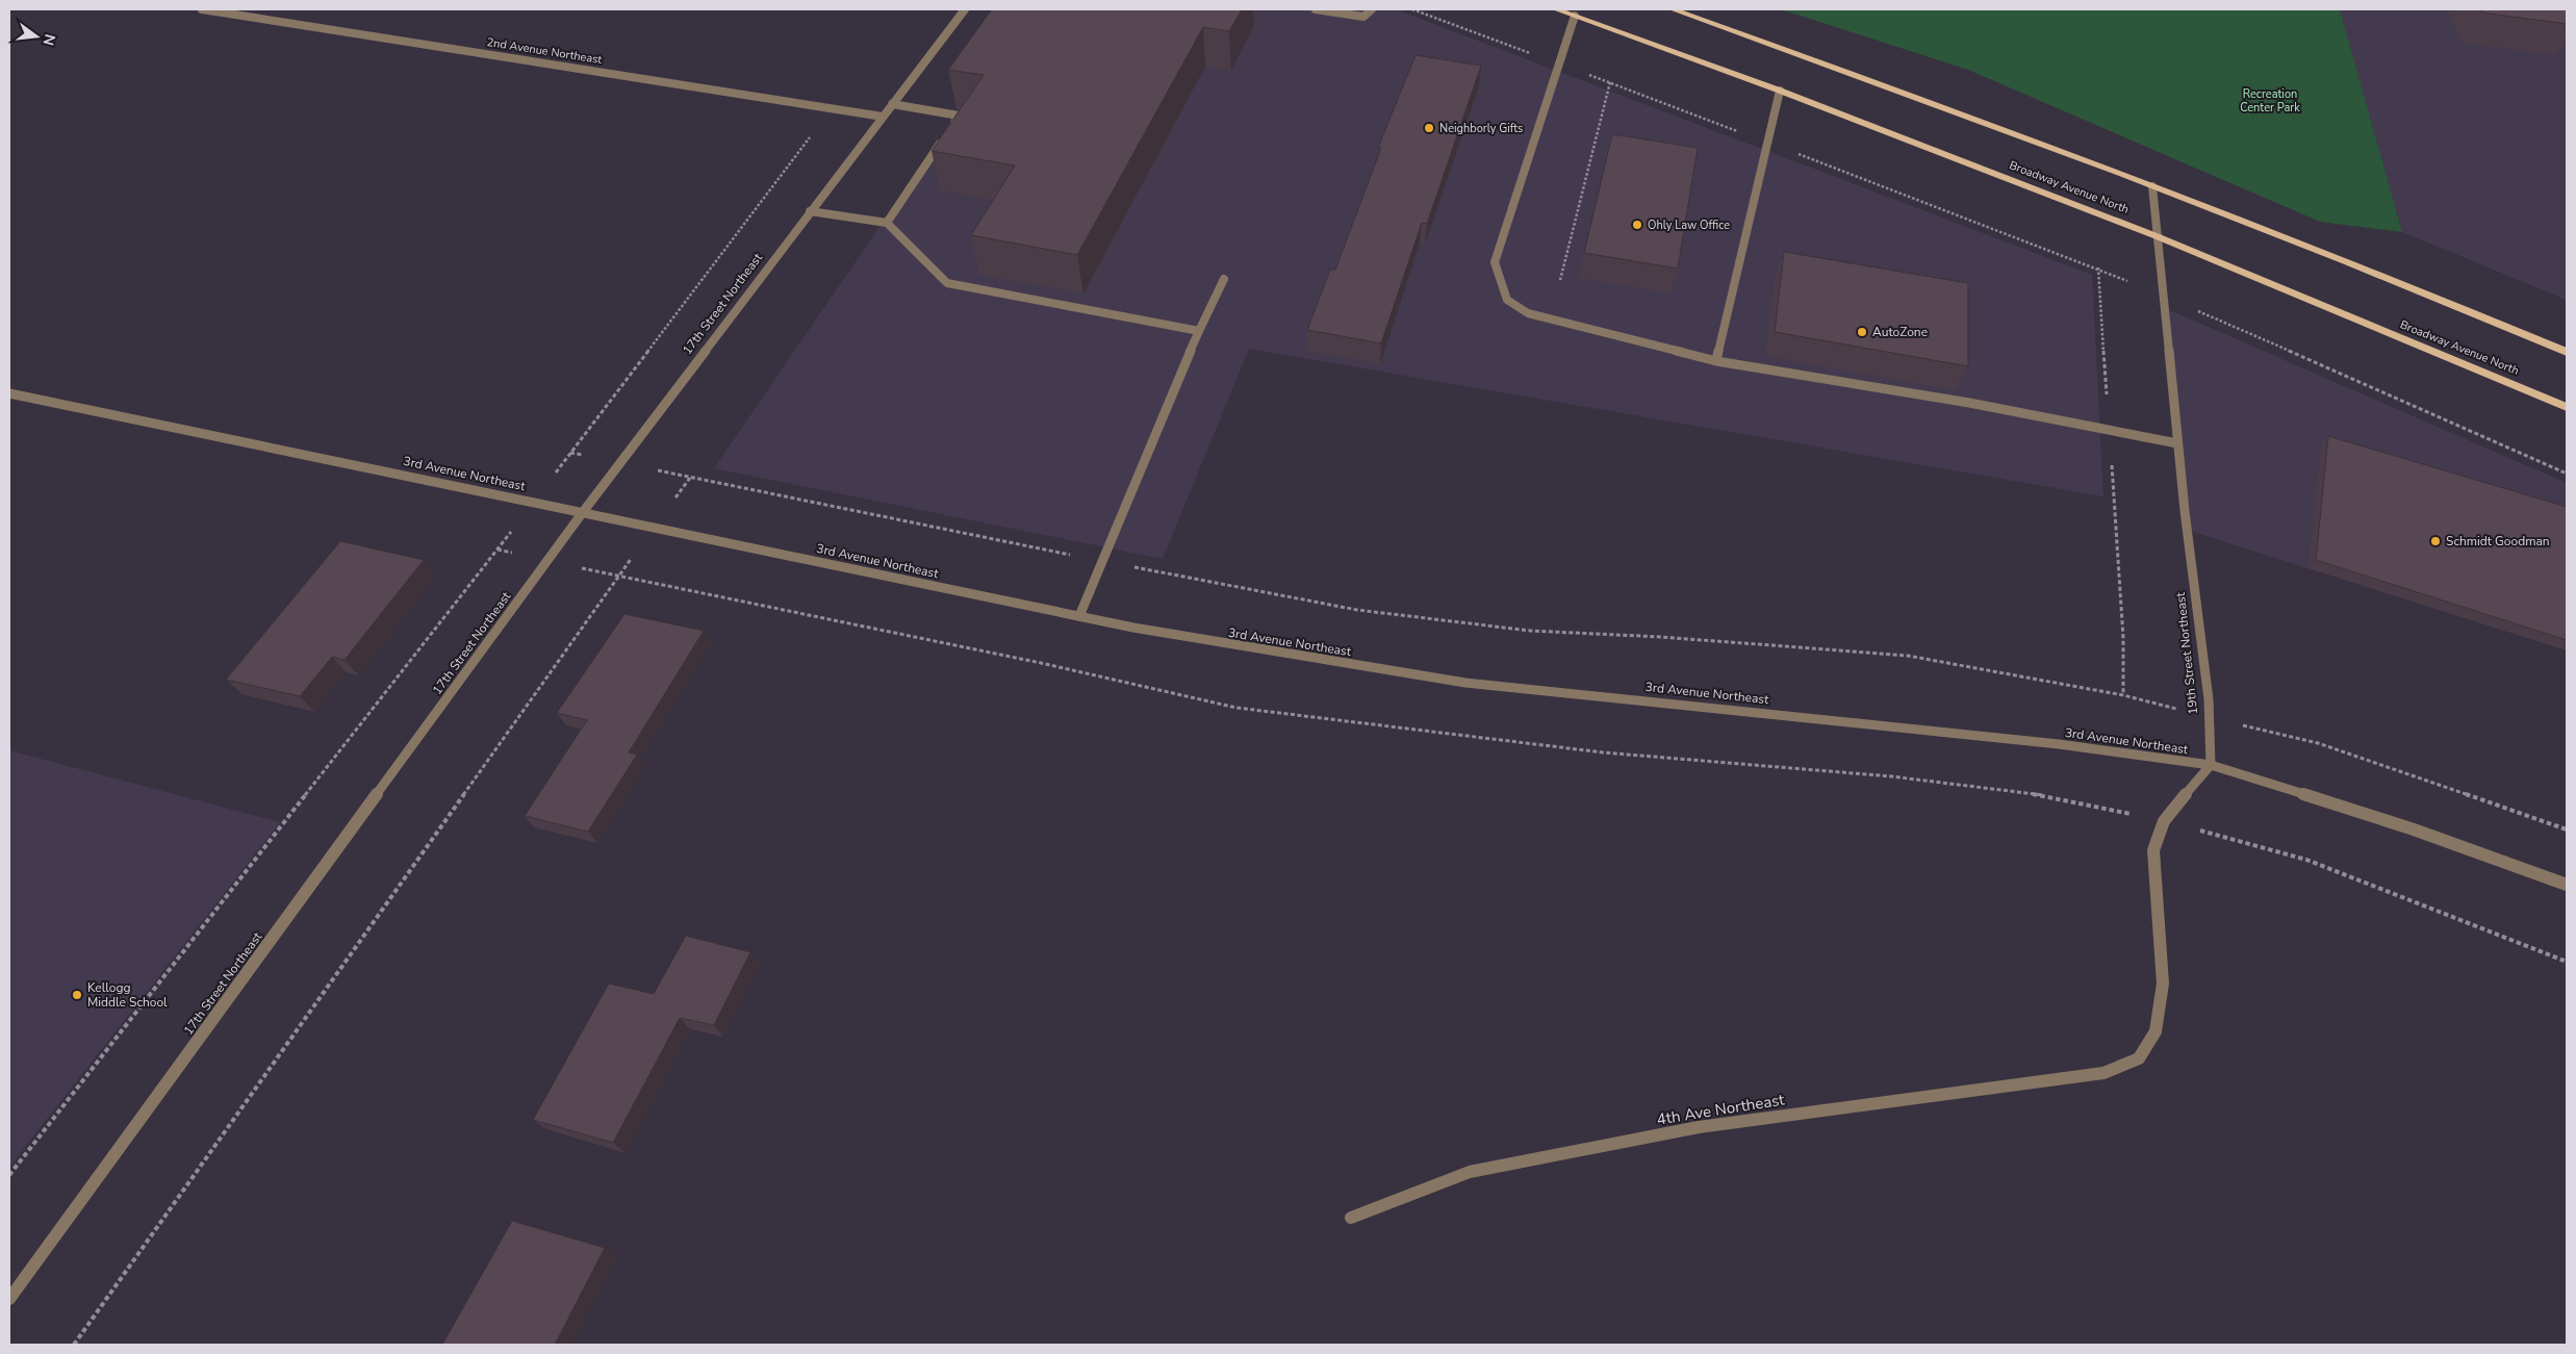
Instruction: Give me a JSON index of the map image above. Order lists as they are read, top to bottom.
{
  "streets": {
    "main road": ["Broadway Avenue North"],
    "street": [
      "2nd Avenue Northeast",
      "17th Street Northeast",
      "3rd Avenue Northeast",
      "19th Street Northeast",
      "4th Ave Northeast"
    ]
  },
  "crossings": [
    ["2nd Avenue Northeast", "17th Street Northeast"],
    ["Broadway Avenue North", "19th Street Northeast"],
    ["17th Street Northeast", "3rd Avenue Northeast"],
    ["3rd Avenue Northeast", "19th Street Northeast"]
  ],
  "parks": ["Recreation Center Park"],
  "places": [
    "Neighborly Gifts",
    "Ohly Law Office",
    "AutoZone",
    "Schmidt Goodman",
    "Kellogg Middle School"
  ],
  "north": "right"
}
